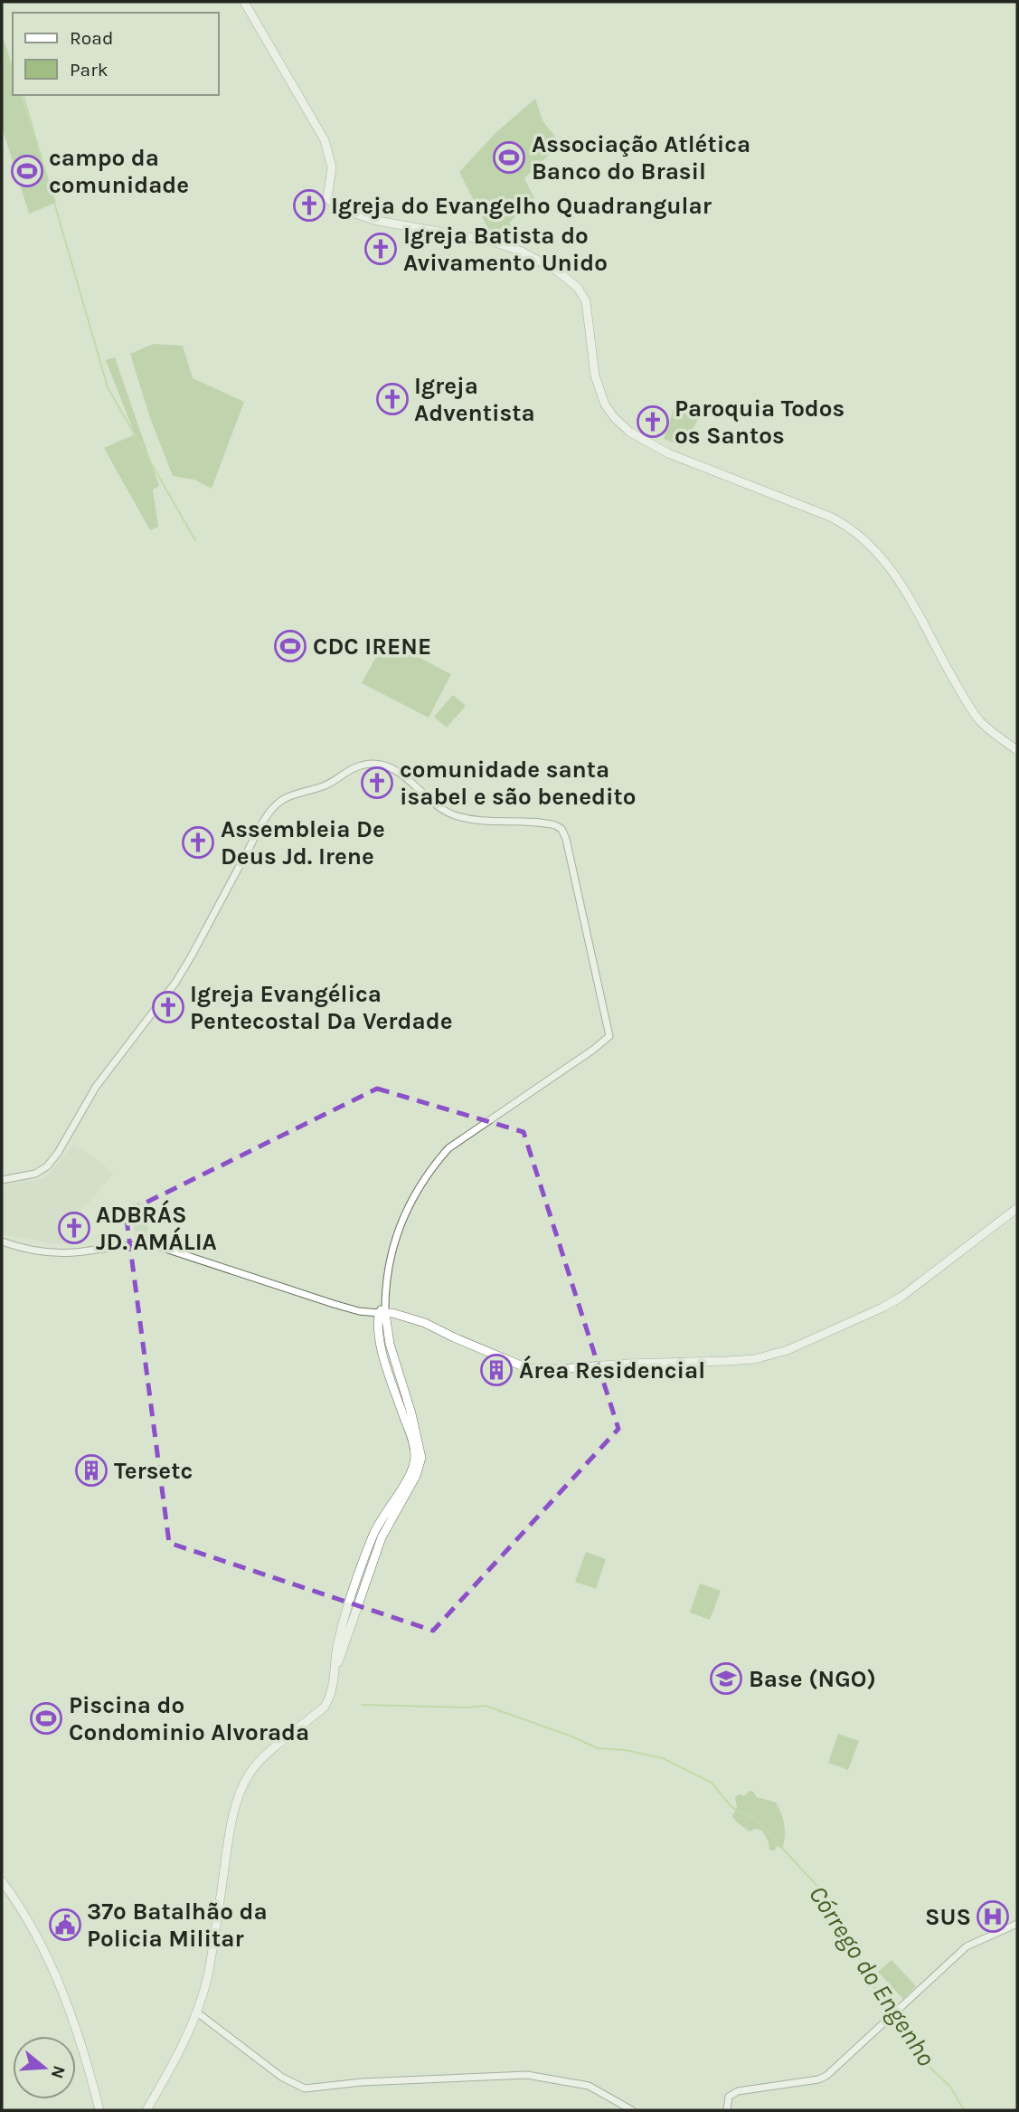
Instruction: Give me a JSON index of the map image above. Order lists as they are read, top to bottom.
{
  "water": ["Córrego do Engenho"],
  "places": {
    "sports": [
      "Associação Atlética Banco do Brasil",
      "campo da comunidade",
      "CDC IRENE",
      "Piscina do Condominio Alvorada"
    ],
    "church": [
      "Igreja do Evangelho Quadrangular",
      "Igreja Batista do Avivamento Unido",
      "Igreja Adventista",
      "Paroquia Todos os Santos",
      "comunidade santa isabel e são benedito",
      "Assembleia De Deus Jd. Irene",
      "Igreja Evangélica Pentecostal Da Verdade",
      "ADBRÁS JD. AMÁLIA"
    ],
    "building": ["Área Residencial", "Tersetc"],
    "school or university": ["Base (NGO)"],
    "hospital": ["SUS"],
    "public building": ["37º Batalhão da Policia Militar"]
  },
  "legend": ["Road", "Park"],
  "north": "right"
}
